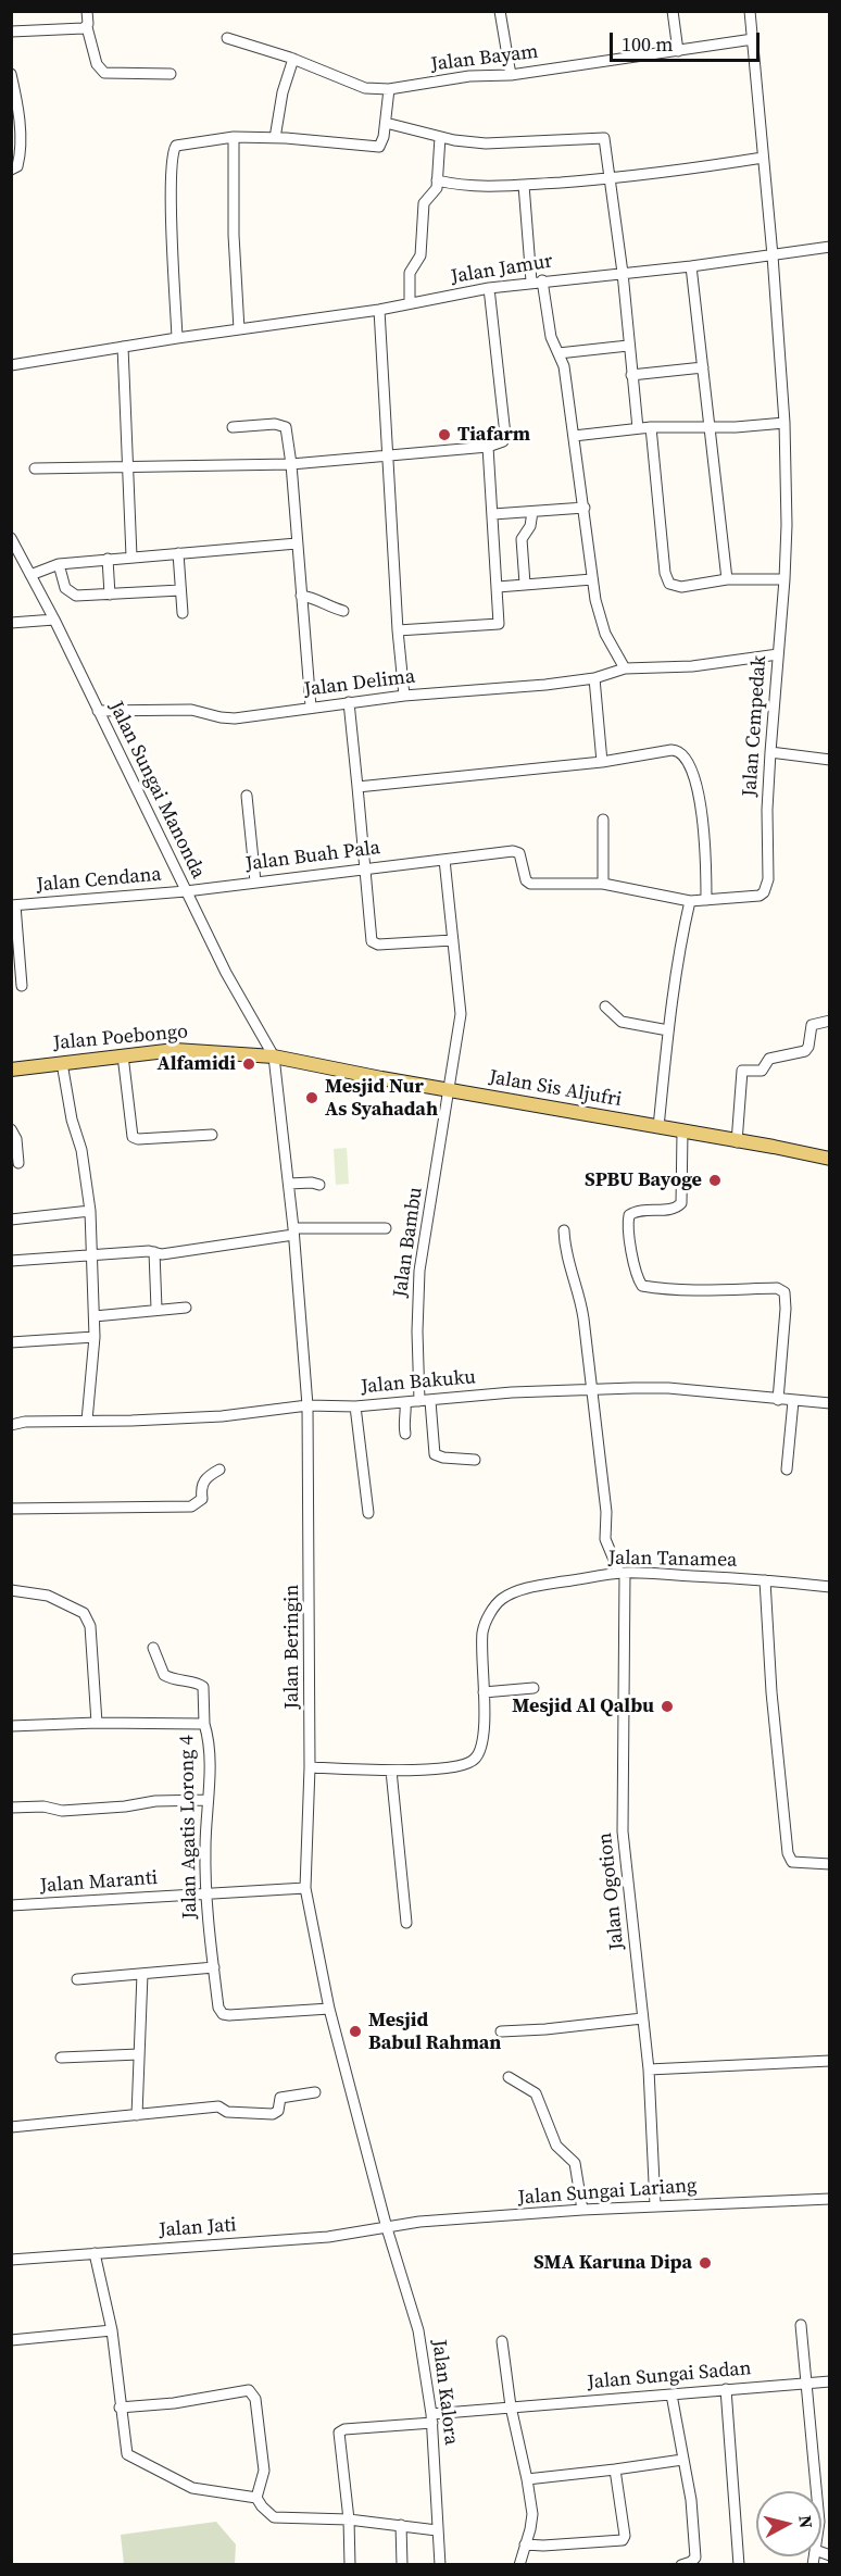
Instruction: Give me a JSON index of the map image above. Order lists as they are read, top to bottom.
{
  "streets": {
    "main road": ["Jalan Poebongo", "Jalan Sis Aljufri"],
    "street": [
      "Jalan Bayam",
      "Jalan Jamur",
      "Jalan Delima",
      "Jalan Cempedak",
      "Jalan Sungai Manonda",
      "Jalan Buah Pala",
      "Jalan Cendana",
      "Jalan Bambu",
      "Jalan Bakuku",
      "Jalan Tanamea",
      "Jalan Beringin",
      "Jalan Agatis Lorong 4",
      "Jalan Maranti",
      "Jalan Ogotion",
      "Jalan Sungai Lariang",
      "Jalan Jati",
      "Jalan Sungai Sadan",
      "Jalan Kalora"
    ]
  },
  "crossings": [
    ["Jalan Jamur", "Jalan Cempedak"],
    ["Jalan Delima", "Jalan Cempedak"],
    ["Jalan Delima", "Jalan Sungai Manonda"],
    ["Jalan Cempedak", "Jalan Buah Pala"],
    ["Jalan Sungai Manonda", "Jalan Buah Pala"],
    ["Jalan Sungai Manonda", "Jalan Cendana"],
    ["Jalan Sungai Manonda", "Jalan Poebongo"],
    ["Jalan Sungai Manonda", "Jalan Sis Aljufri"],
    ["Jalan Sungai Manonda", "Jalan Beringin"],
    ["Jalan Buah Pala", "Jalan Cendana"],
    ["Jalan Poebongo", "Jalan Sis Aljufri"],
    ["Jalan Poebongo", "Jalan Beringin"],
    ["Jalan Sis Aljufri", "Jalan Bambu"],
    ["Jalan Sis Aljufri", "Jalan Beringin"],
    ["Jalan Bambu", "Jalan Bakuku"],
    ["Jalan Bakuku", "Jalan Beringin"],
    ["Jalan Tanamea", "Jalan Beringin"],
    ["Jalan Tanamea", "Jalan Ogotion"],
    ["Jalan Beringin", "Jalan Agatis Lorong 4"],
    ["Jalan Beringin", "Jalan Maranti"],
    ["Jalan Beringin", "Jalan Sungai Lariang"],
    ["Jalan Beringin", "Jalan Jati"],
    ["Jalan Beringin", "Jalan Kalora"],
    ["Jalan Agatis Lorong 4", "Jalan Maranti"],
    ["Jalan Ogotion", "Jalan Sungai Lariang"],
    ["Jalan Sungai Lariang", "Jalan Jati"],
    ["Jalan Sungai Lariang", "Jalan Kalora"],
    ["Jalan Jati", "Jalan Kalora"],
    ["Jalan Sungai Sadan", "Jalan Kalora"]
  ],
  "places": [
    "Tiafarm",
    "Alfamidi",
    "Mesjid Nur As Syahadah",
    "SPBU Bayoge",
    "Mesjid Al Qalbu",
    "Mesjid Babul Rahman",
    "SMA Karuna Dipa"
  ],
  "scale_bar": "100 m",
  "north": "right"
}
